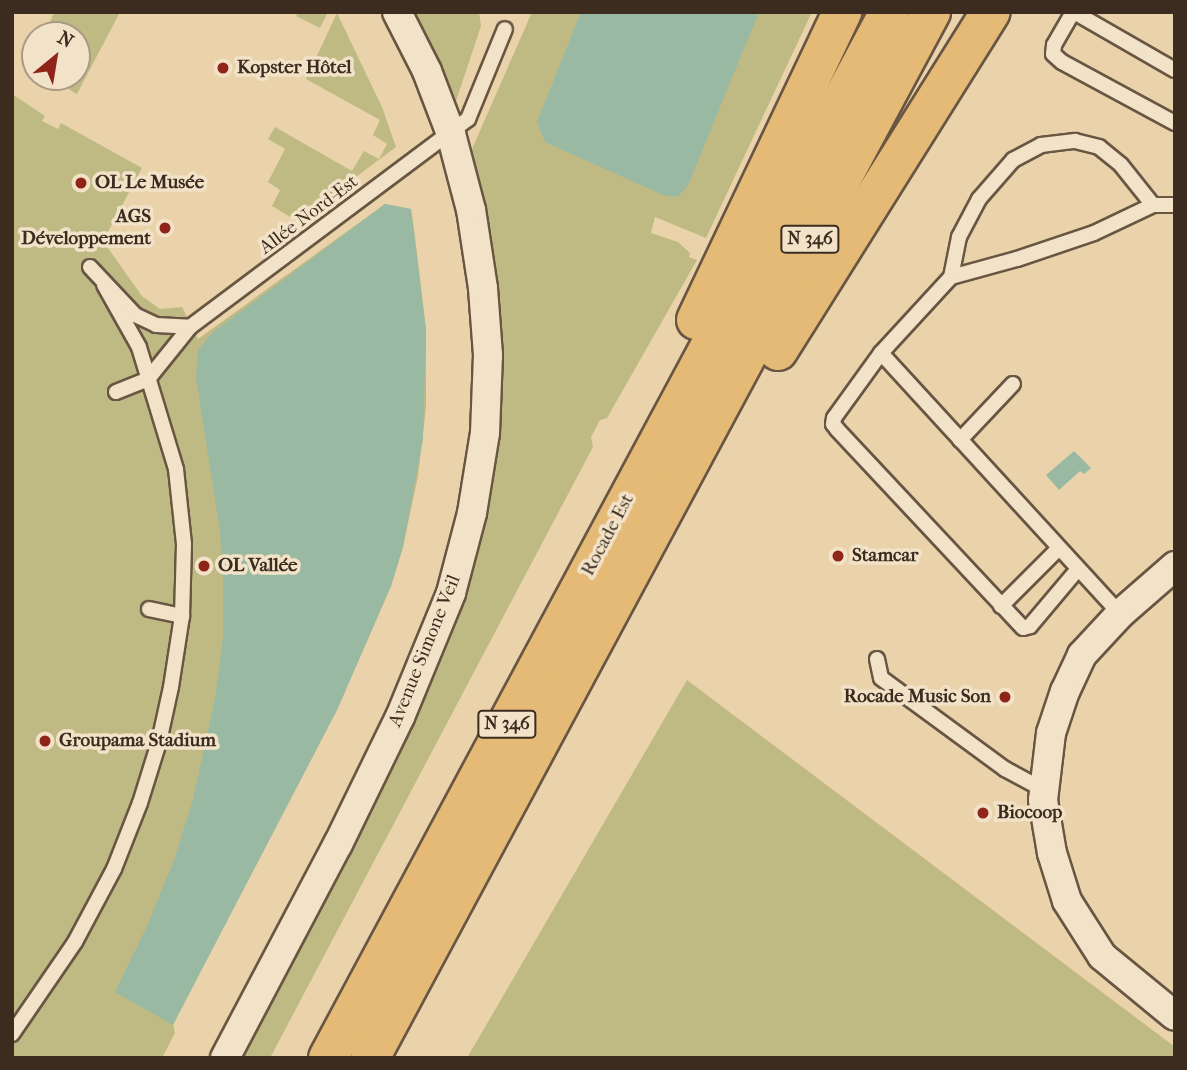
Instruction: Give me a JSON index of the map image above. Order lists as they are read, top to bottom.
{
  "streets": {
    "highway": ["N 346", "Rocade Est"],
    "street": ["Avenue Simone Veil"],
    "lane": ["Allée Nord-Est"]
  },
  "crossings": [
    ["Allée Nord-Est", "Avenue Simone Veil"]
  ],
  "places": [
    "Kopster Hôtel",
    "OL Le Musée",
    "AGS Développement",
    "Stamcar",
    "OL Vallée",
    "Rocade Music Son",
    "Groupama Stadium",
    "Biocoop"
  ],
  "north": "top right"
}
